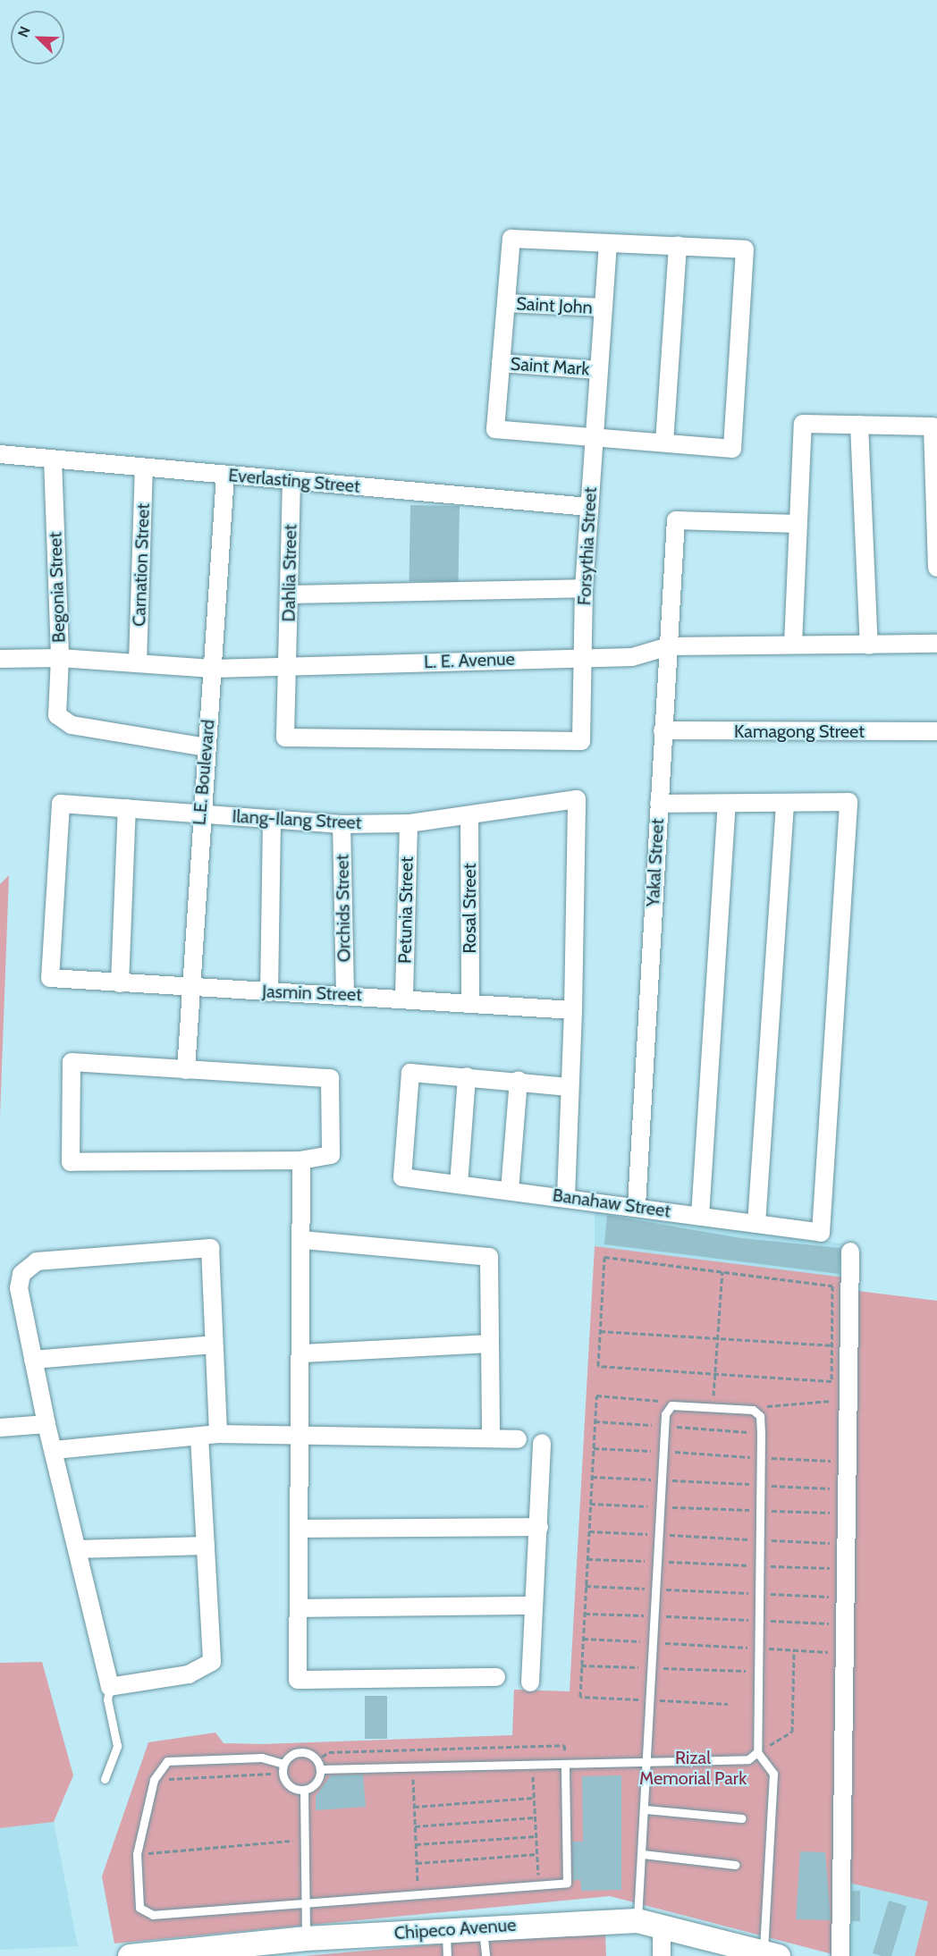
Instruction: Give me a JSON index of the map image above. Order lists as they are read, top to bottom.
{
  "streets": {
    "main road": ["Chipeco Avenue"],
    "street": [
      "Saint John",
      "Saint Mark",
      "Everlasting Street",
      "Forsythia Street",
      "Carnation Street",
      "Dahlia Street",
      "Begonia Street",
      "L. E. Avenue",
      "Kamagong Street",
      "L.E. Boulevard",
      "Ilang-Ilang Street",
      "Yakal Street",
      "Orchids Street",
      "Rosal Street",
      "Petunia Street",
      "Jasmin Street",
      "Banahaw Street"
    ]
  },
  "crossings": [
    ["Saint John", "Forsythia Street"],
    ["Saint Mark", "Forsythia Street"],
    ["Everlasting Street", "Forsythia Street"],
    ["Everlasting Street", "Carnation Street"],
    ["Everlasting Street", "Dahlia Street"],
    ["Everlasting Street", "Begonia Street"],
    ["Everlasting Street", "L.E. Boulevard"],
    ["Forsythia Street", "Dahlia Street"],
    ["Forsythia Street", "L. E. Avenue"],
    ["Carnation Street", "L. E. Avenue"],
    ["Dahlia Street", "L. E. Avenue"],
    ["Begonia Street", "L. E. Avenue"],
    ["Begonia Street", "L.E. Boulevard"],
    ["L. E. Avenue", "L.E. Boulevard"],
    ["L. E. Avenue", "Yakal Street"],
    ["Kamagong Street", "Yakal Street"],
    ["L.E. Boulevard", "Ilang-Ilang Street"],
    ["L.E. Boulevard", "Jasmin Street"],
    ["Ilang-Ilang Street", "Orchids Street"],
    ["Ilang-Ilang Street", "Rosal Street"],
    ["Ilang-Ilang Street", "Petunia Street"],
    ["Ilang-Ilang Street", "Jasmin Street"],
    ["Yakal Street", "Banahaw Street"],
    ["Orchids Street", "Jasmin Street"],
    ["Rosal Street", "Jasmin Street"],
    ["Petunia Street", "Jasmin Street"]
  ],
  "parks": ["Rizal Memorial Park"],
  "north": "top left"
}
